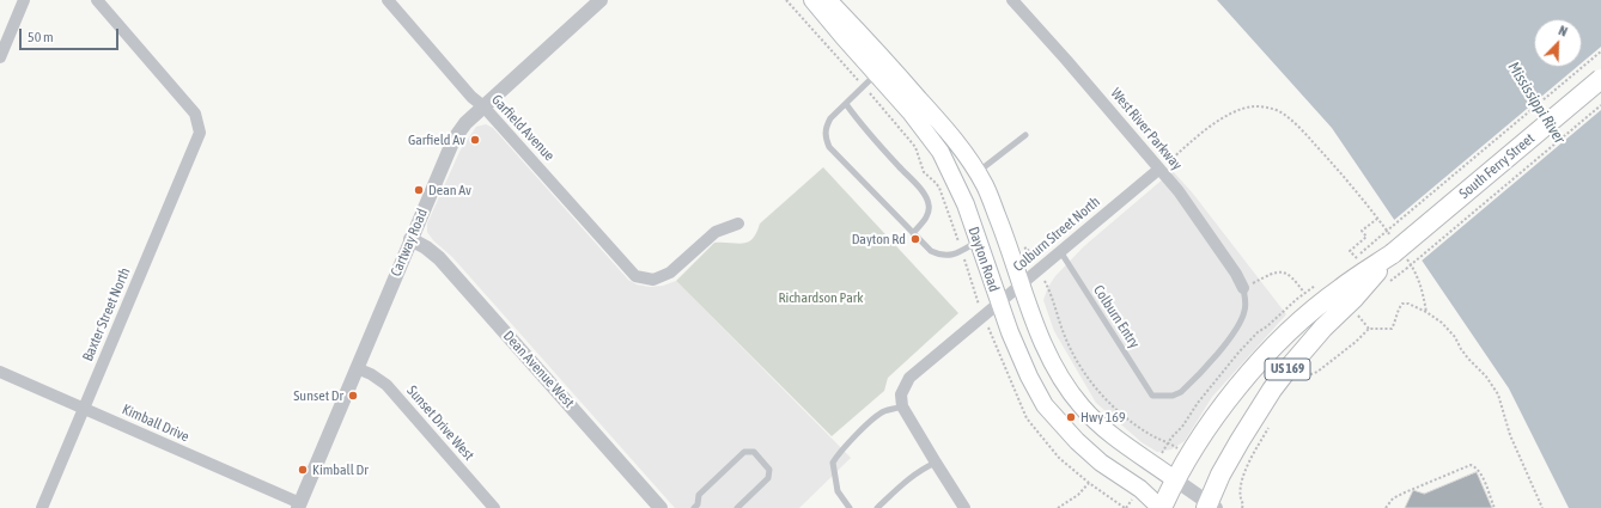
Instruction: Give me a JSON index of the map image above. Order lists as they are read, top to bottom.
{
  "streets": {
    "highway": ["South Ferry Street", "US 169"],
    "main road": ["Dayton Road"],
    "street": [
      "Garfield Avenue",
      "West River Parkway",
      "Colburn Street North",
      "Cartway Road",
      "Baxter Street North",
      "Dean Avenue West",
      "Kimball Drive",
      "Sunset Drive West"
    ],
    "lane": ["Colburn Entry"]
  },
  "crossings": [
    ["Garfield Avenue", "Cartway Road"],
    ["West River Parkway", "Colburn Street North"],
    ["West River Parkway", "Colburn Entry"],
    ["South Ferry Street", "US 169"],
    ["Colburn Street North", "Dayton Road"],
    ["Colburn Street North", "Colburn Entry"],
    ["Cartway Road", "Dean Avenue West"],
    ["Cartway Road", "Kimball Drive"],
    ["Cartway Road", "Sunset Drive West"],
    ["Dayton Road", "US 169"],
    ["Baxter Street North", "Kimball Drive"]
  ],
  "water": ["Mississippi River"],
  "parks": ["Richardson Park"],
  "places": [
    "Garfield Av",
    "Dean Av",
    "Dayton Rd",
    "Sunset Dr",
    "Hwy 169",
    "Kimball Dr"
  ],
  "scale_bar": "50 m",
  "north": "top right"
}
